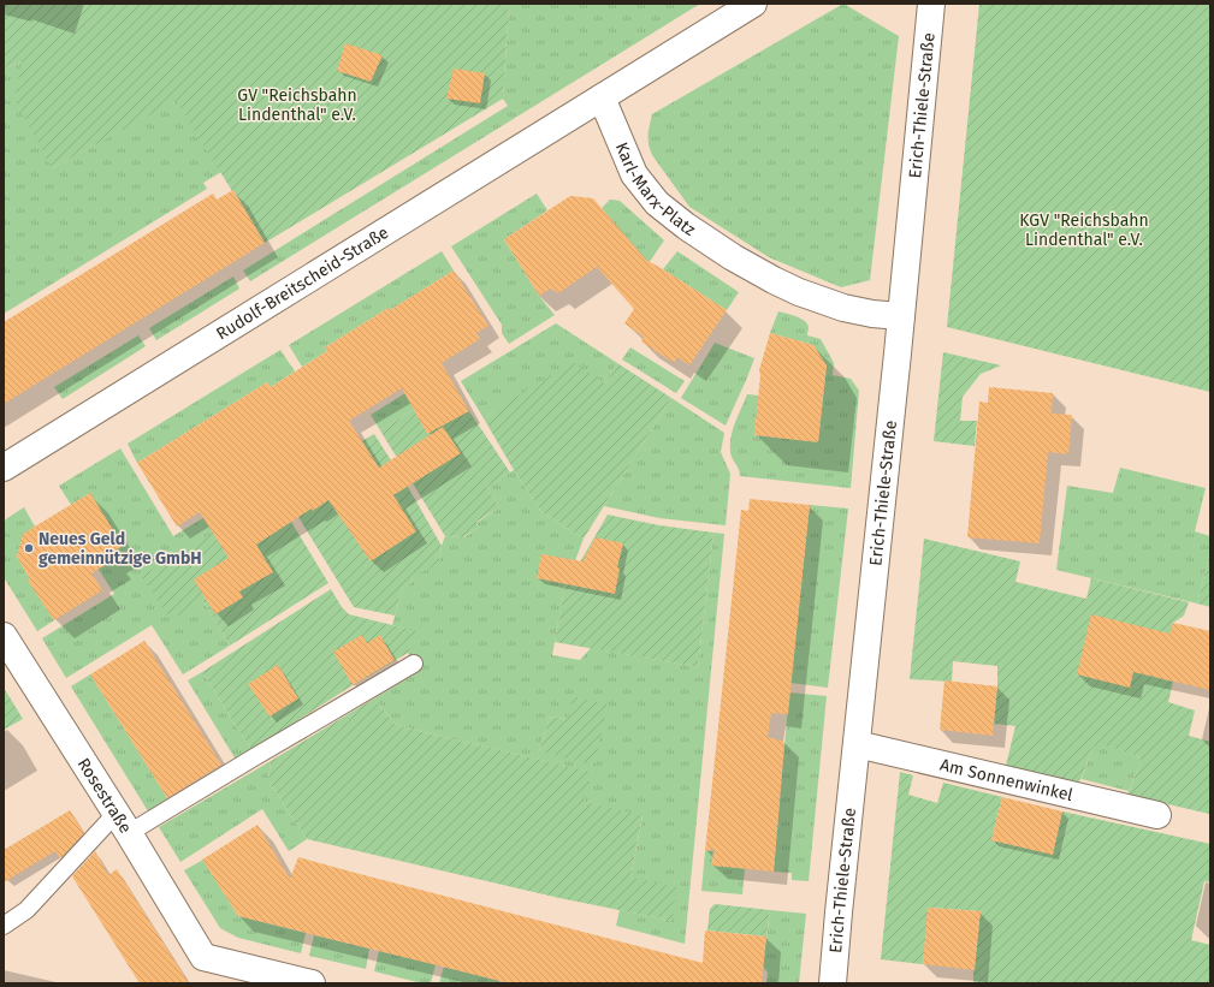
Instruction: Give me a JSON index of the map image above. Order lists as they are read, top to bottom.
{
  "streets": {
    "street": [
      "Erich-Thiele-Straße",
      "Karl-Marx-Platz",
      "Rudolf-Breitscheid-Straße",
      "Am Sonnenwinkel",
      "Rosestraße"
    ]
  },
  "crossings": [
    ["Erich-Thiele-Straße", "Karl-Marx-Platz"],
    ["Erich-Thiele-Straße", "Am Sonnenwinkel"],
    ["Karl-Marx-Platz", "Rudolf-Breitscheid-Straße"]
  ],
  "parks": ["GV \"Reichsbahn Lindenthal\" e.V.", "KGV \"Reichsbahn Lindenthal\" e.V."],
  "places": ["Neues Geld gemeinnützige GmbH"]
}
